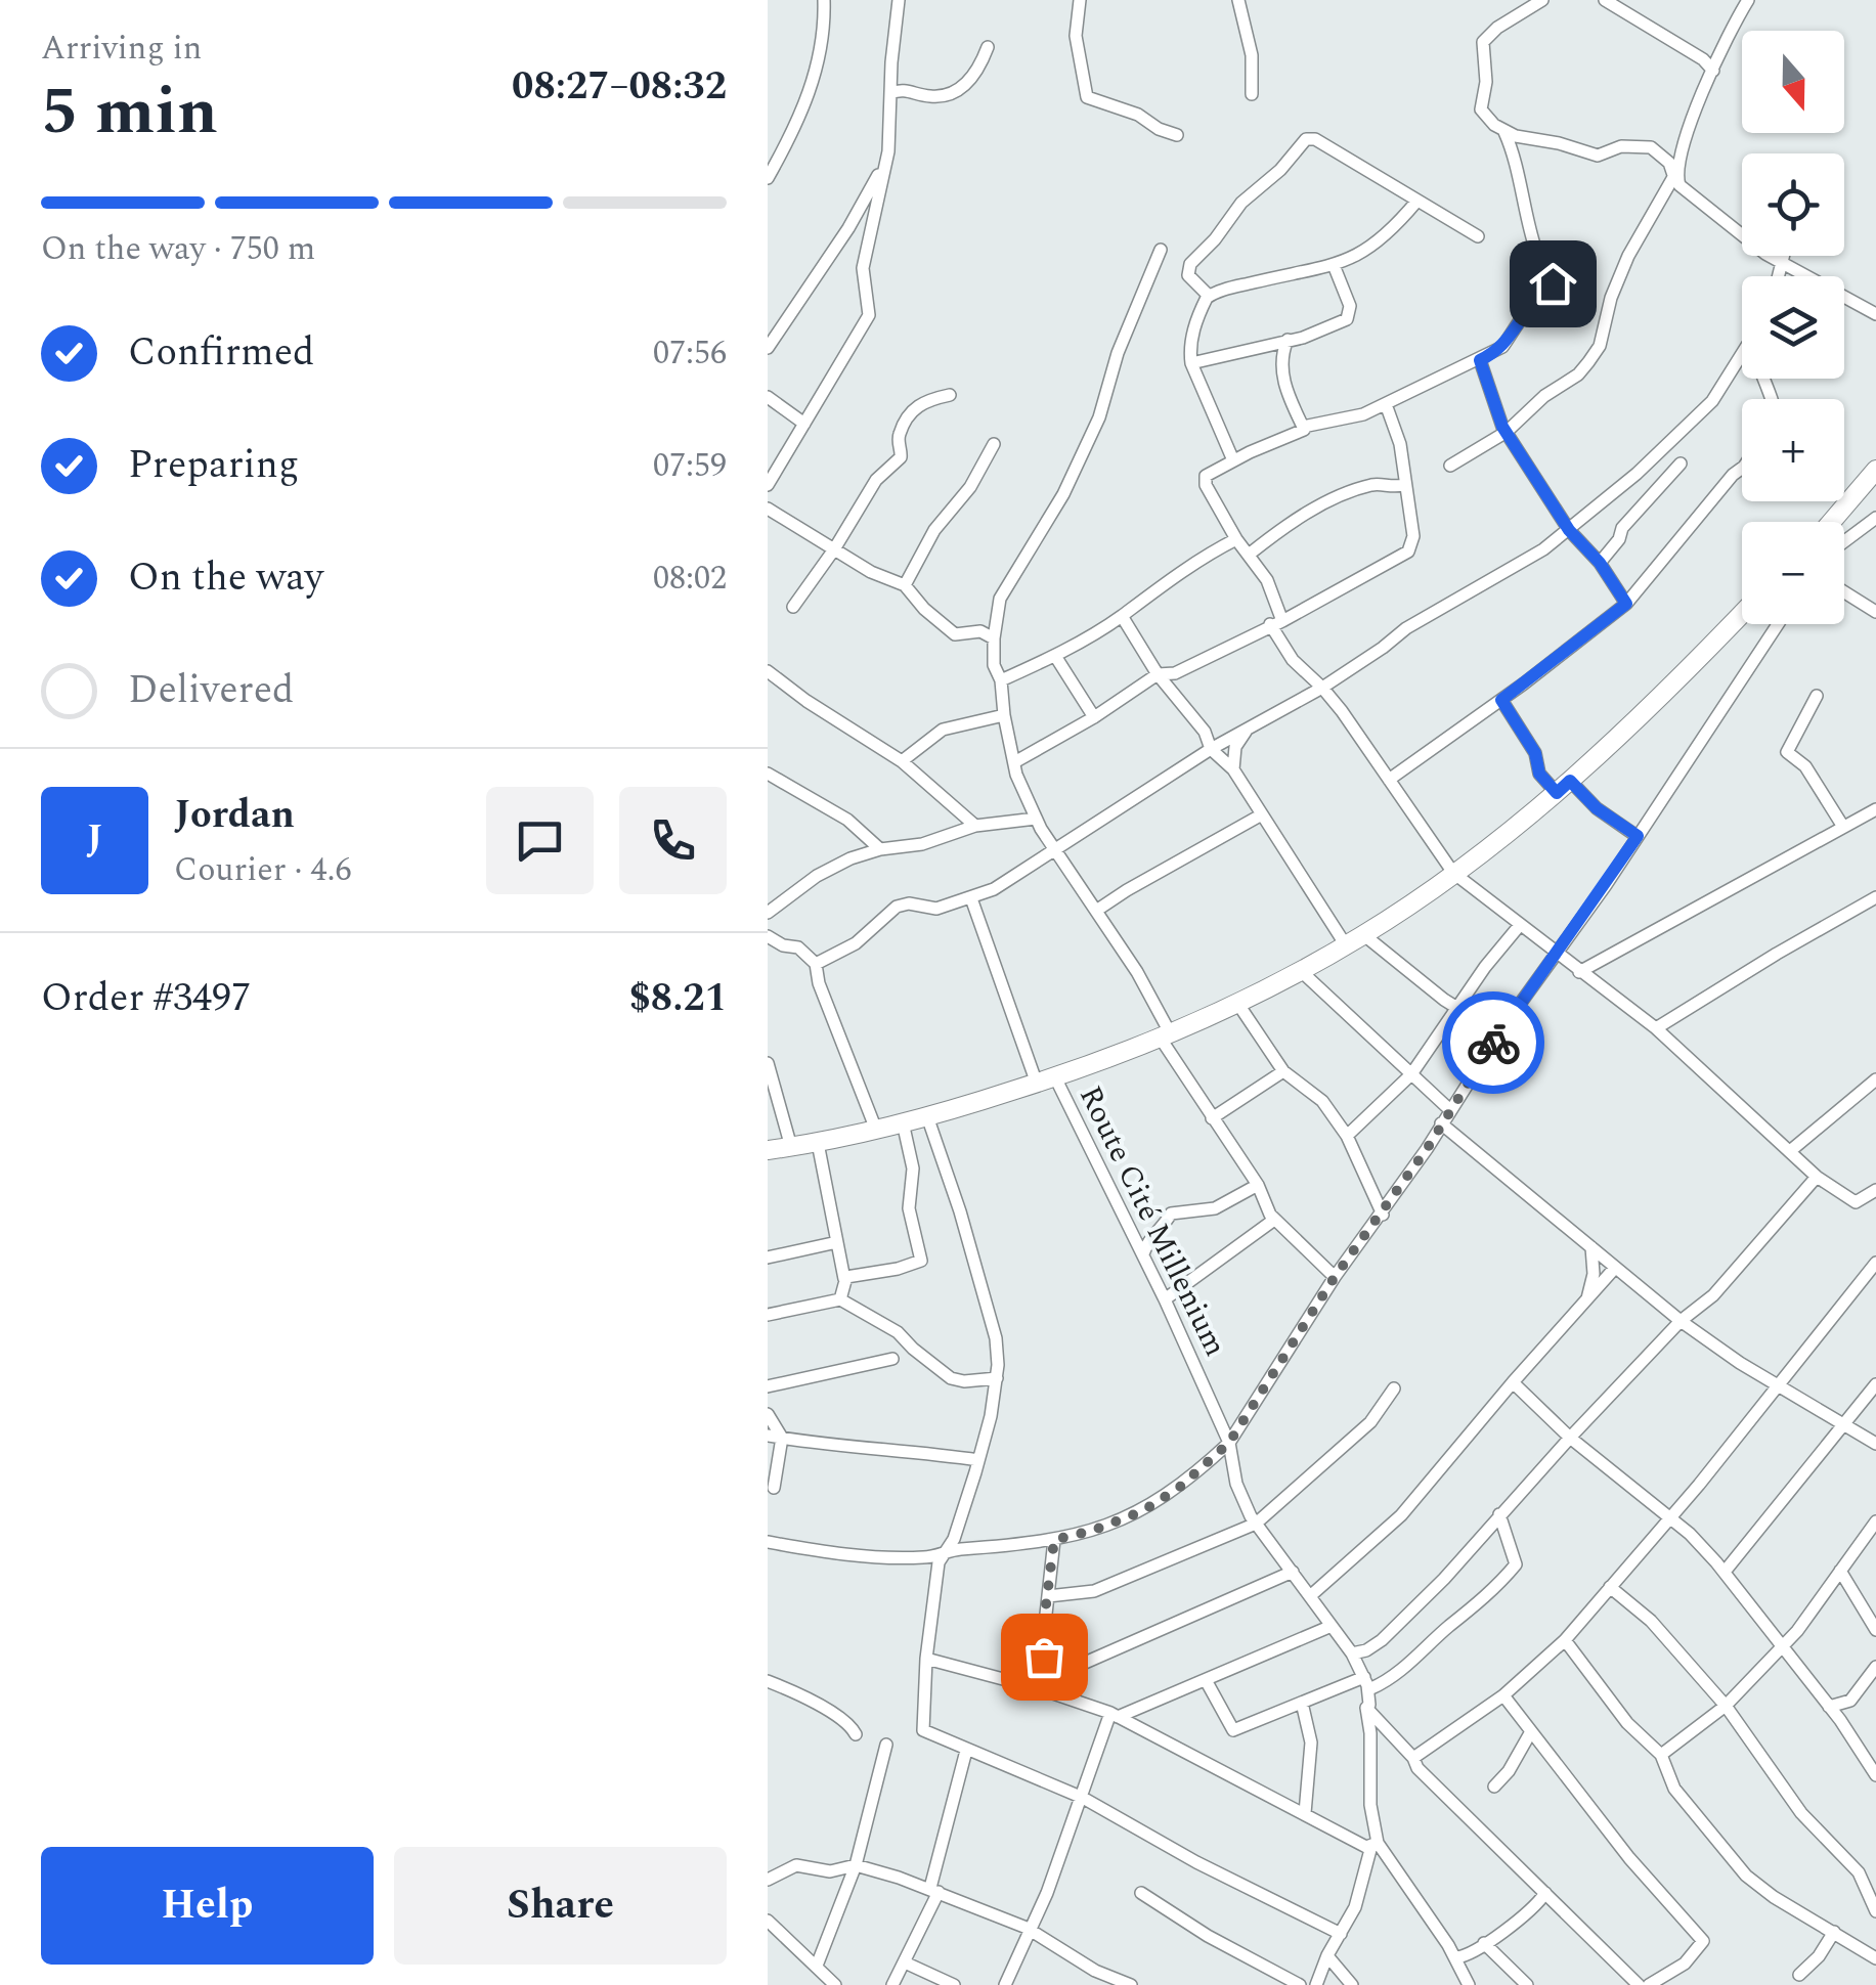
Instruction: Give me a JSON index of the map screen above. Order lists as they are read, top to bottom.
{
  "streets": {
    "street": ["Route Cité Millenium"]
  },
  "north": "bottom",
  "page": {
    "heading": ["5 min", "Arriving in", "08:27–08:32"],
    "panel": [
      "Jordan",
      "Courier · 4.6",
      "Order #3497",
      "$8.21"
    ],
    "map_buttons": ["+", "−"],
    "bar": "On the way · 750 m",
    "list": [
      ["Confirmed", "07:56"],
      ["Preparing", "07:59"],
      ["On the way", "08:02"],
      "Delivered"
    ],
    "round": "J",
    "buttons": ["Help", "Share"]
  }
}
